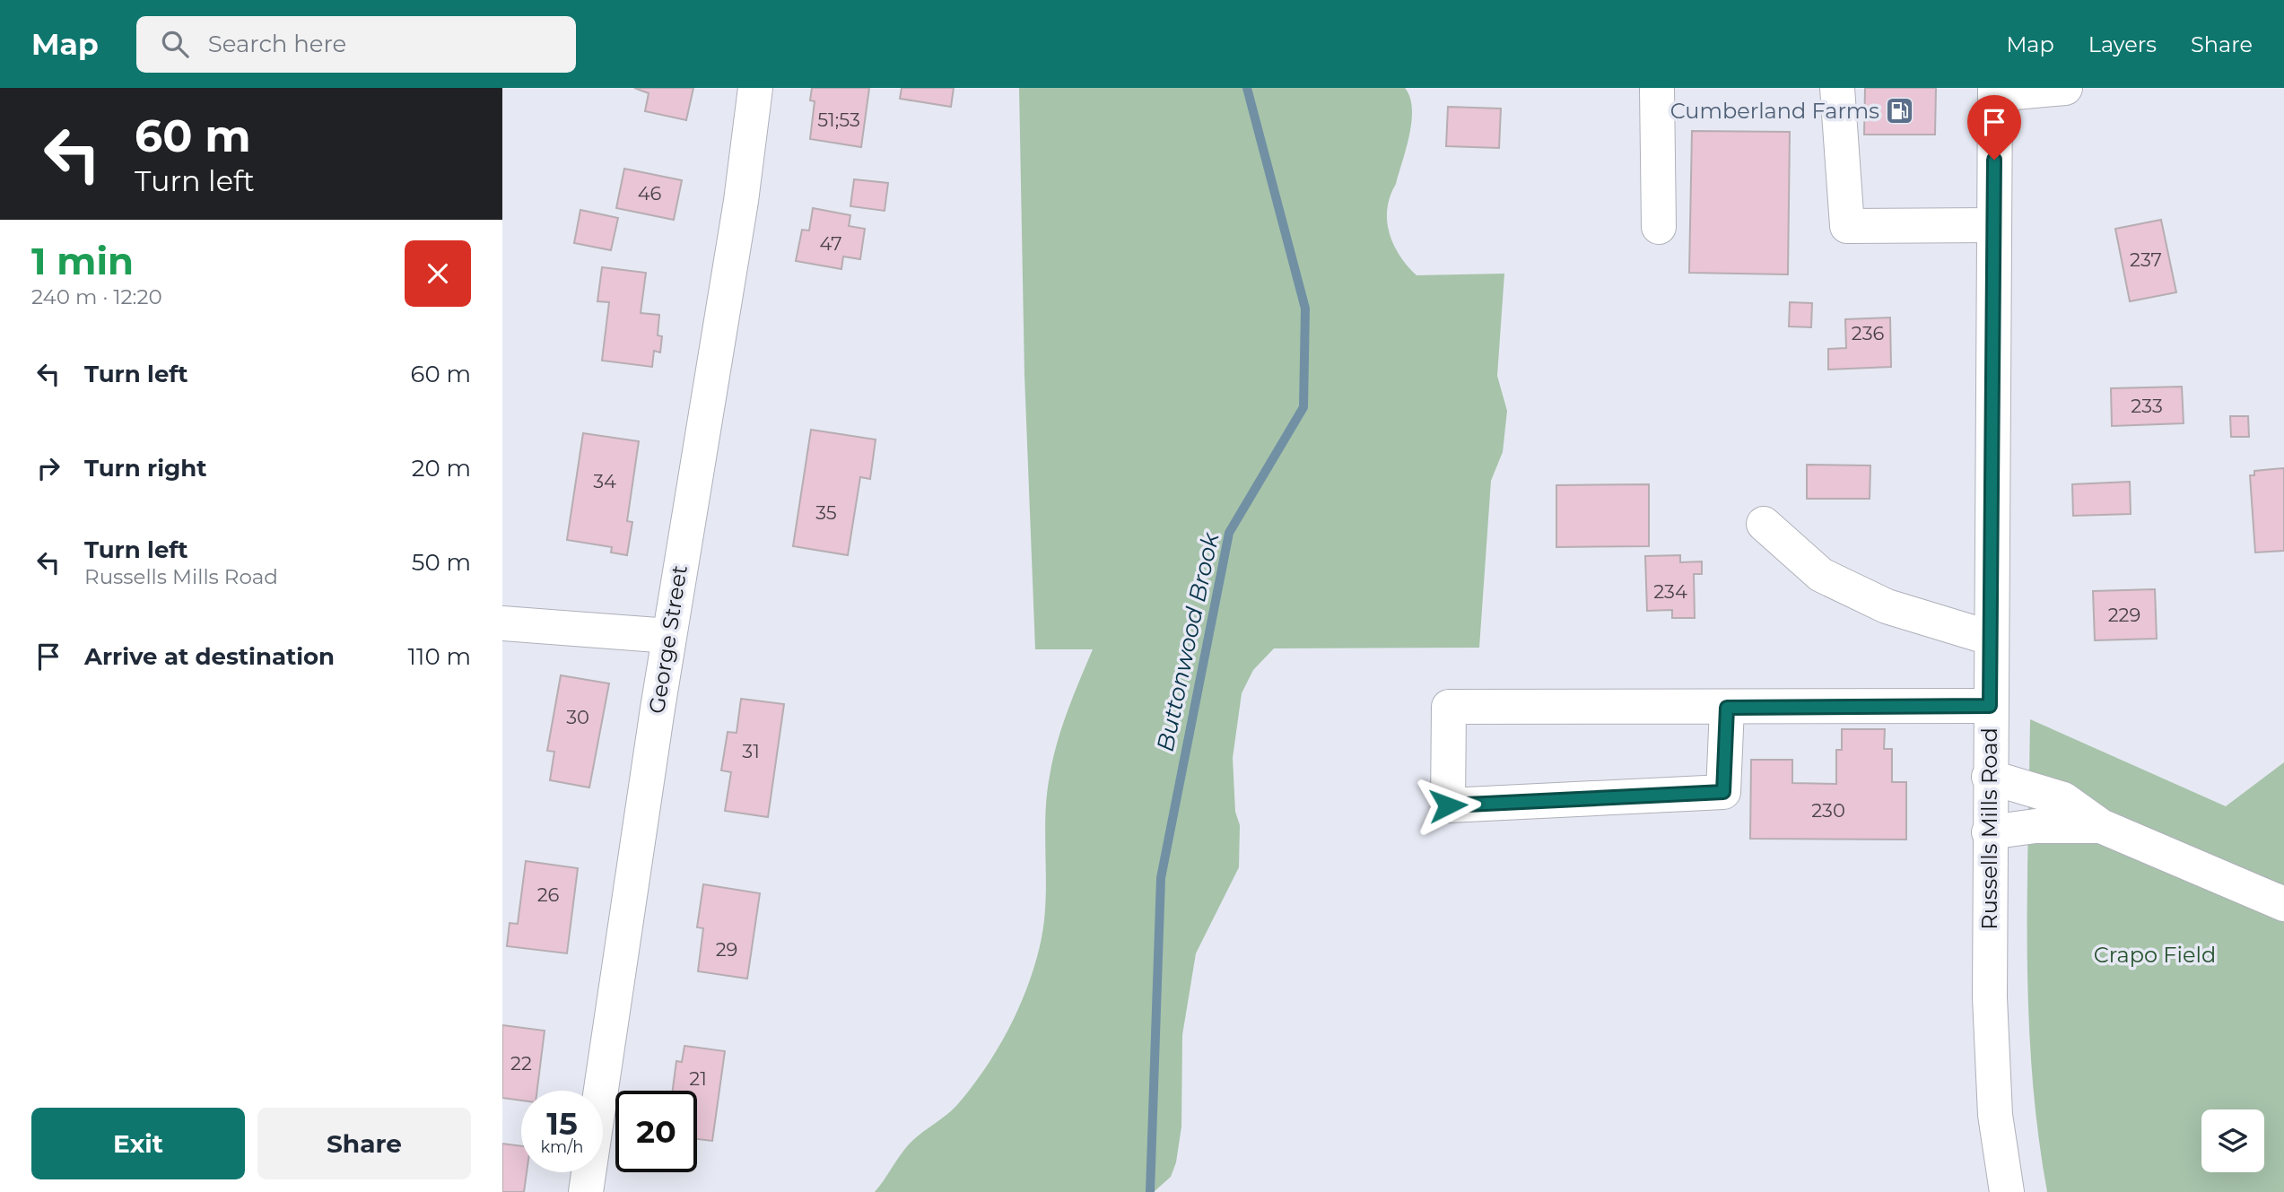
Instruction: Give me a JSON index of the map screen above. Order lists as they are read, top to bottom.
{
  "streets": {
    "street": ["George Street", "Russells Mills Road"]
  },
  "water": ["Buttonwood Brook"],
  "parks": ["Crapo Field"],
  "places": {
    "fuel station": ["Cumberland Farms"]
  },
  "house_numbers": [
    "51;53",
    "46",
    "47",
    "237",
    "236",
    "233",
    "34",
    "35",
    "234",
    "229",
    "30",
    "31",
    "230",
    "26",
    "29",
    "22",
    "21"
  ],
  "page": {
    "header": "Map",
    "search": "Search here",
    "nav": ["Map", "Layers", "Share"],
    "turn": ["60 m", "Turn left"],
    "heading": ["1 min", "240 m · 12:20"],
    "list": [
      {
        "name": "Turn left",
        "value": "60 m"
      },
      {
        "name": "Turn right",
        "value": "20 m"
      },
      {
        "name": "Turn left",
        "note": "Russells Mills Road",
        "value": "50 m"
      },
      {
        "name": "Arrive at destination",
        "value": "110 m"
      }
    ],
    "speed": "15 km/h",
    "limit": "20",
    "buttons": ["Exit", "Share"]
  }
}
